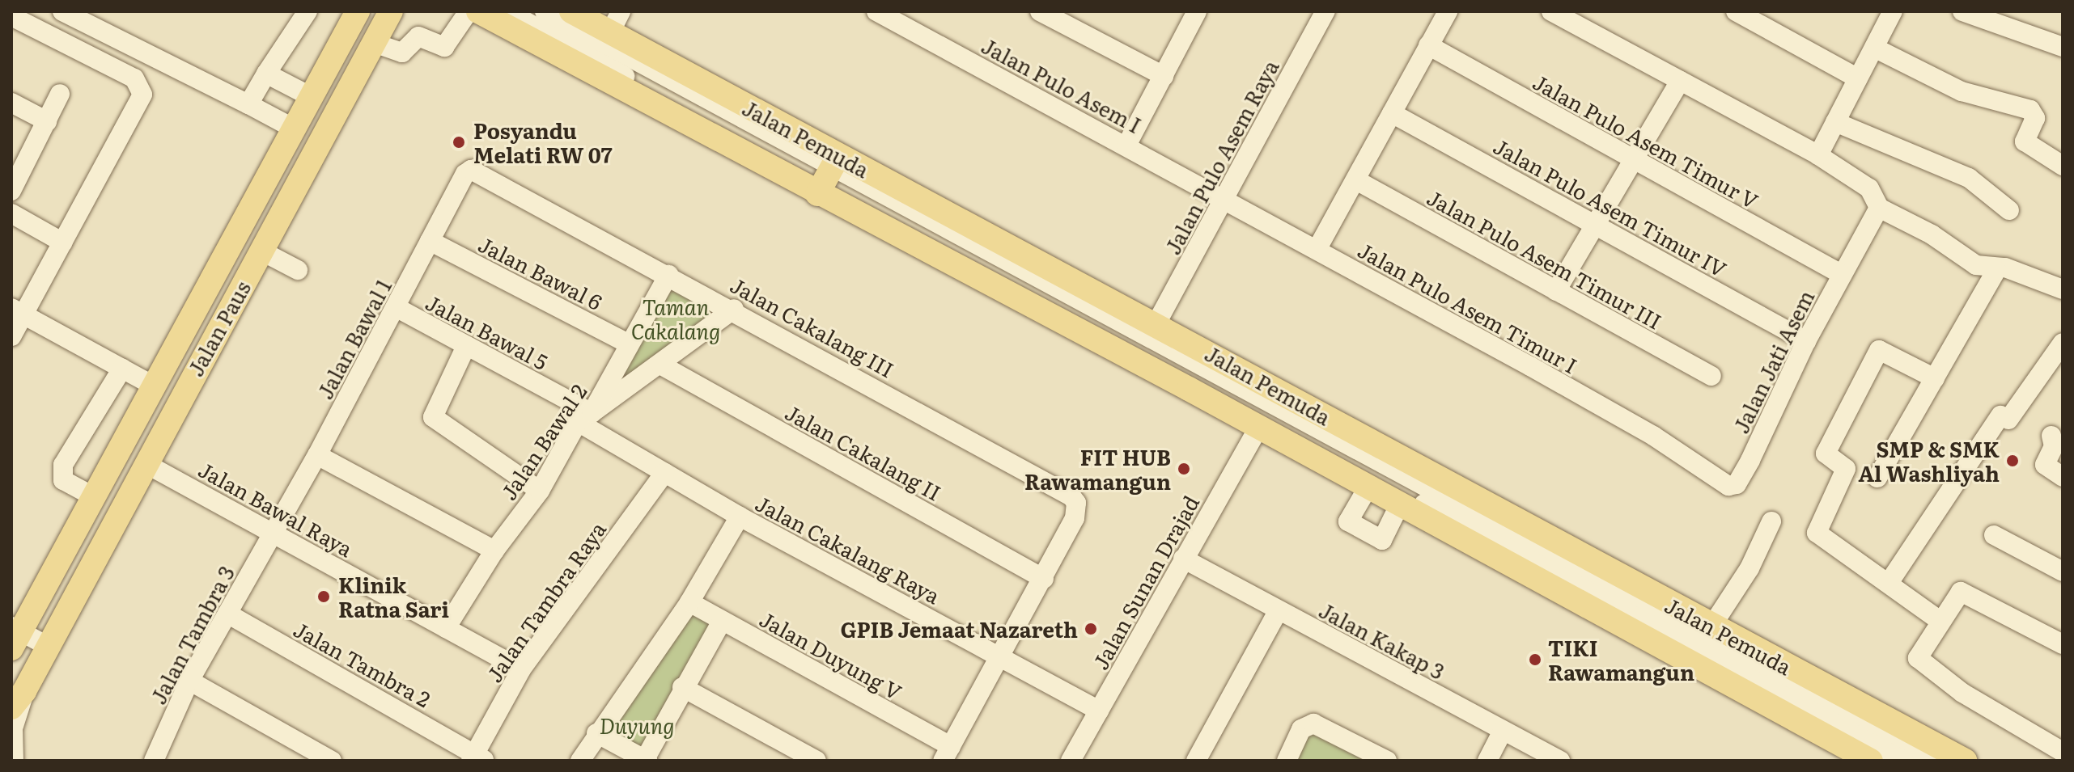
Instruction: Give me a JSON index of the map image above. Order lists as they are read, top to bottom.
{
  "streets": {
    "main road": ["Jalan Pemuda", "Jalan Paus"],
    "street": [
      "Jalan Pulo Asem I",
      "Jalan Pulo Asem Timur V",
      "Jalan Pulo Asem Raya",
      "Jalan Pulo Asem Timur IV",
      "Jalan Pulo Asem Timur III",
      "Jalan Bawal 6",
      "Jalan Pulo Asem Timur I",
      "Jalan Cakalang III",
      "Jalan Bawal 5",
      "Jalan Bawal 1",
      "Jalan Jati Asem",
      "Jalan Bawal 2",
      "Jalan Cakalang II",
      "Jalan Bawal Raya",
      "Jalan Cakalang Raya",
      "Jalan Sunan Drajad",
      "Jalan Tambra Raya",
      "Jalan Tambra 3",
      "Jalan Kakap 3",
      "Jalan Duyung V",
      "Jalan Tambra 2"
    ]
  },
  "crossings": [
    ["Jalan Pulo Asem I", "Jalan Pulo Asem Raya"],
    ["Jalan Pulo Asem I", "Jalan Pulo Asem Timur I"],
    ["Jalan Pemuda", "Jalan Pulo Asem Raya"],
    ["Jalan Pemuda", "Jalan Sunan Drajad"],
    ["Jalan Pulo Asem Timur V", "Jalan Jati Asem"],
    ["Jalan Pulo Asem Raya", "Jalan Pulo Asem Timur I"],
    ["Jalan Pulo Asem Timur IV", "Jalan Jati Asem"],
    ["Jalan Bawal 6", "Jalan Bawal 1"],
    ["Jalan Bawal 6", "Jalan Bawal 2"],
    ["Jalan Pulo Asem Timur I", "Jalan Jati Asem"],
    ["Jalan Cakalang III", "Jalan Bawal 1"],
    ["Jalan Cakalang III", "Jalan Bawal 2"],
    ["Jalan Cakalang III", "Jalan Cakalang II"],
    ["Jalan Paus", "Jalan Bawal Raya"],
    ["Jalan Bawal 5", "Jalan Bawal 1"],
    ["Jalan Bawal 5", "Jalan Bawal 2"],
    ["Jalan Bawal 5", "Jalan Cakalang Raya"],
    ["Jalan Bawal 1", "Jalan Bawal Raya"],
    ["Jalan Bawal 1", "Jalan Tambra 3"],
    ["Jalan Bawal 2", "Jalan Bawal Raya"],
    ["Jalan Bawal 2", "Jalan Cakalang Raya"],
    ["Jalan Bawal Raya", "Jalan Tambra Raya"],
    ["Jalan Bawal Raya", "Jalan Tambra 3"],
    ["Jalan Cakalang Raya", "Jalan Sunan Drajad"],
    ["Jalan Cakalang Raya", "Jalan Tambra Raya"],
    ["Jalan Sunan Drajad", "Jalan Kakap 3"],
    ["Jalan Tambra Raya", "Jalan Tambra 2"],
    ["Jalan Tambra 3", "Jalan Tambra 2"]
  ],
  "parks": ["Taman Cakalang", "Duyung"],
  "places": [
    "Posyandu Melati RW 07",
    "SMP & SMK Al Washliyah",
    "FIT HUB Rawamangun",
    "Klinik Ratna Sari",
    "GPIB Jemaat Nazareth",
    "TIKI Rawamangun"
  ]
}
